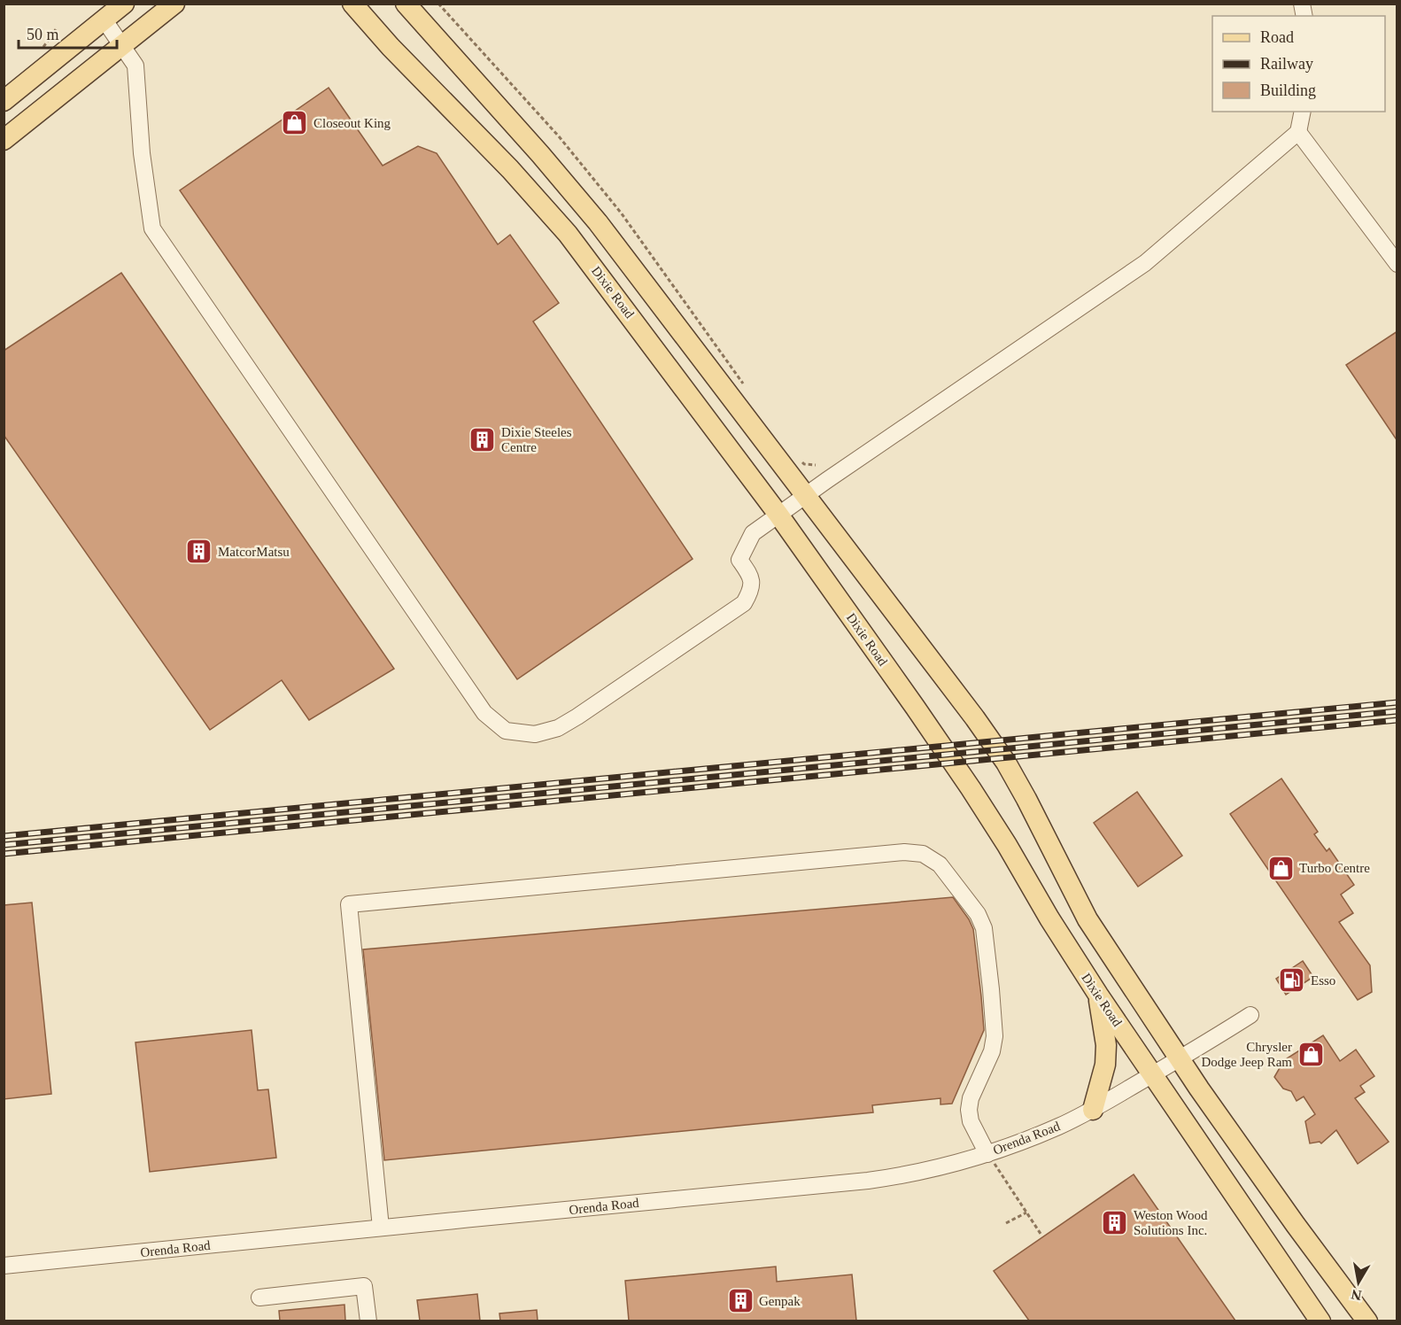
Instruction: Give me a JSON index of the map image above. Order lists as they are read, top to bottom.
{
  "streets": {
    "main road": ["Dixie Road"],
    "street": ["Orenda Road"]
  },
  "crossings": [
    ["Dixie Road", "Orenda Road"]
  ],
  "places": {
    "shop": ["Closeout King", "Turbo Centre", "Chrysler Dodge Jeep Ram"],
    "building": [
      "Dixie Steeles Centre",
      "MatcorMatsu",
      "Weston Wood Solutions Inc.",
      "Genpak"
    ],
    "fuel station": ["Esso"]
  },
  "legend": ["Road", "Railway", "Building"],
  "scale_bar": "50 m",
  "north": "bottom"
}
